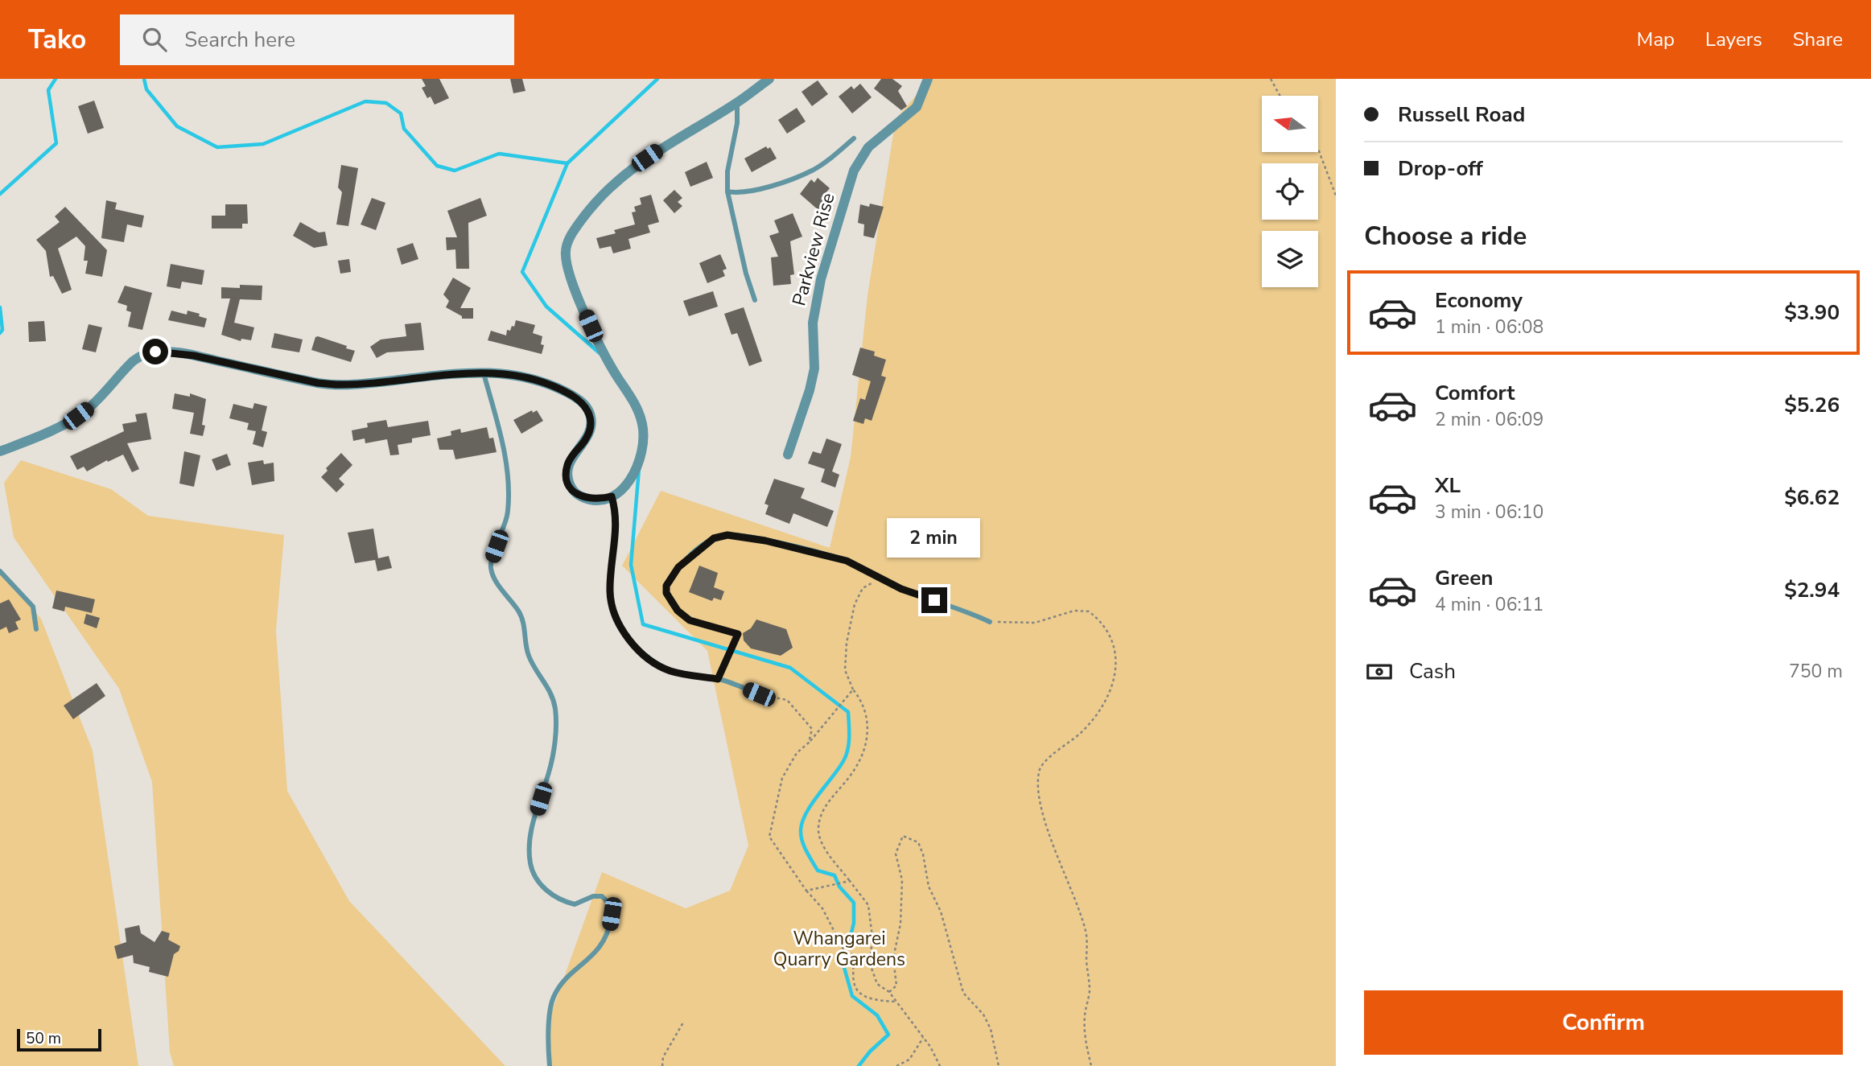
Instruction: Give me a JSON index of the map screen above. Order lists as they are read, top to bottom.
{
  "streets": {
    "street": ["Parkview Rise"]
  },
  "parks": ["Whangarei Quarry Gardens"],
  "scale_bar": "50 m",
  "north": "left",
  "page": {
    "header": "Tako",
    "search": "Search here",
    "nav": ["Map", "Layers", "Share"],
    "banner": ["Russell Road", "Drop-off"],
    "heading": "Choose a ride",
    "list": [
      {
        "name": "Economy",
        "note": "1 min · 06:08",
        "value": "$3.90"
      },
      {
        "name": "Comfort",
        "note": "2 min · 06:09",
        "value": "$5.26"
      },
      {
        "name": "XL",
        "note": "3 min · 06:10",
        "value": "$6.62"
      },
      {
        "name": "Green",
        "note": "4 min · 06:11",
        "value": "$2.94"
      }
    ],
    "bubble": "2 min",
    "pay": ["Cash", "750 m"],
    "buttons": "Confirm",
    "scale": "50 m"
  }
}
